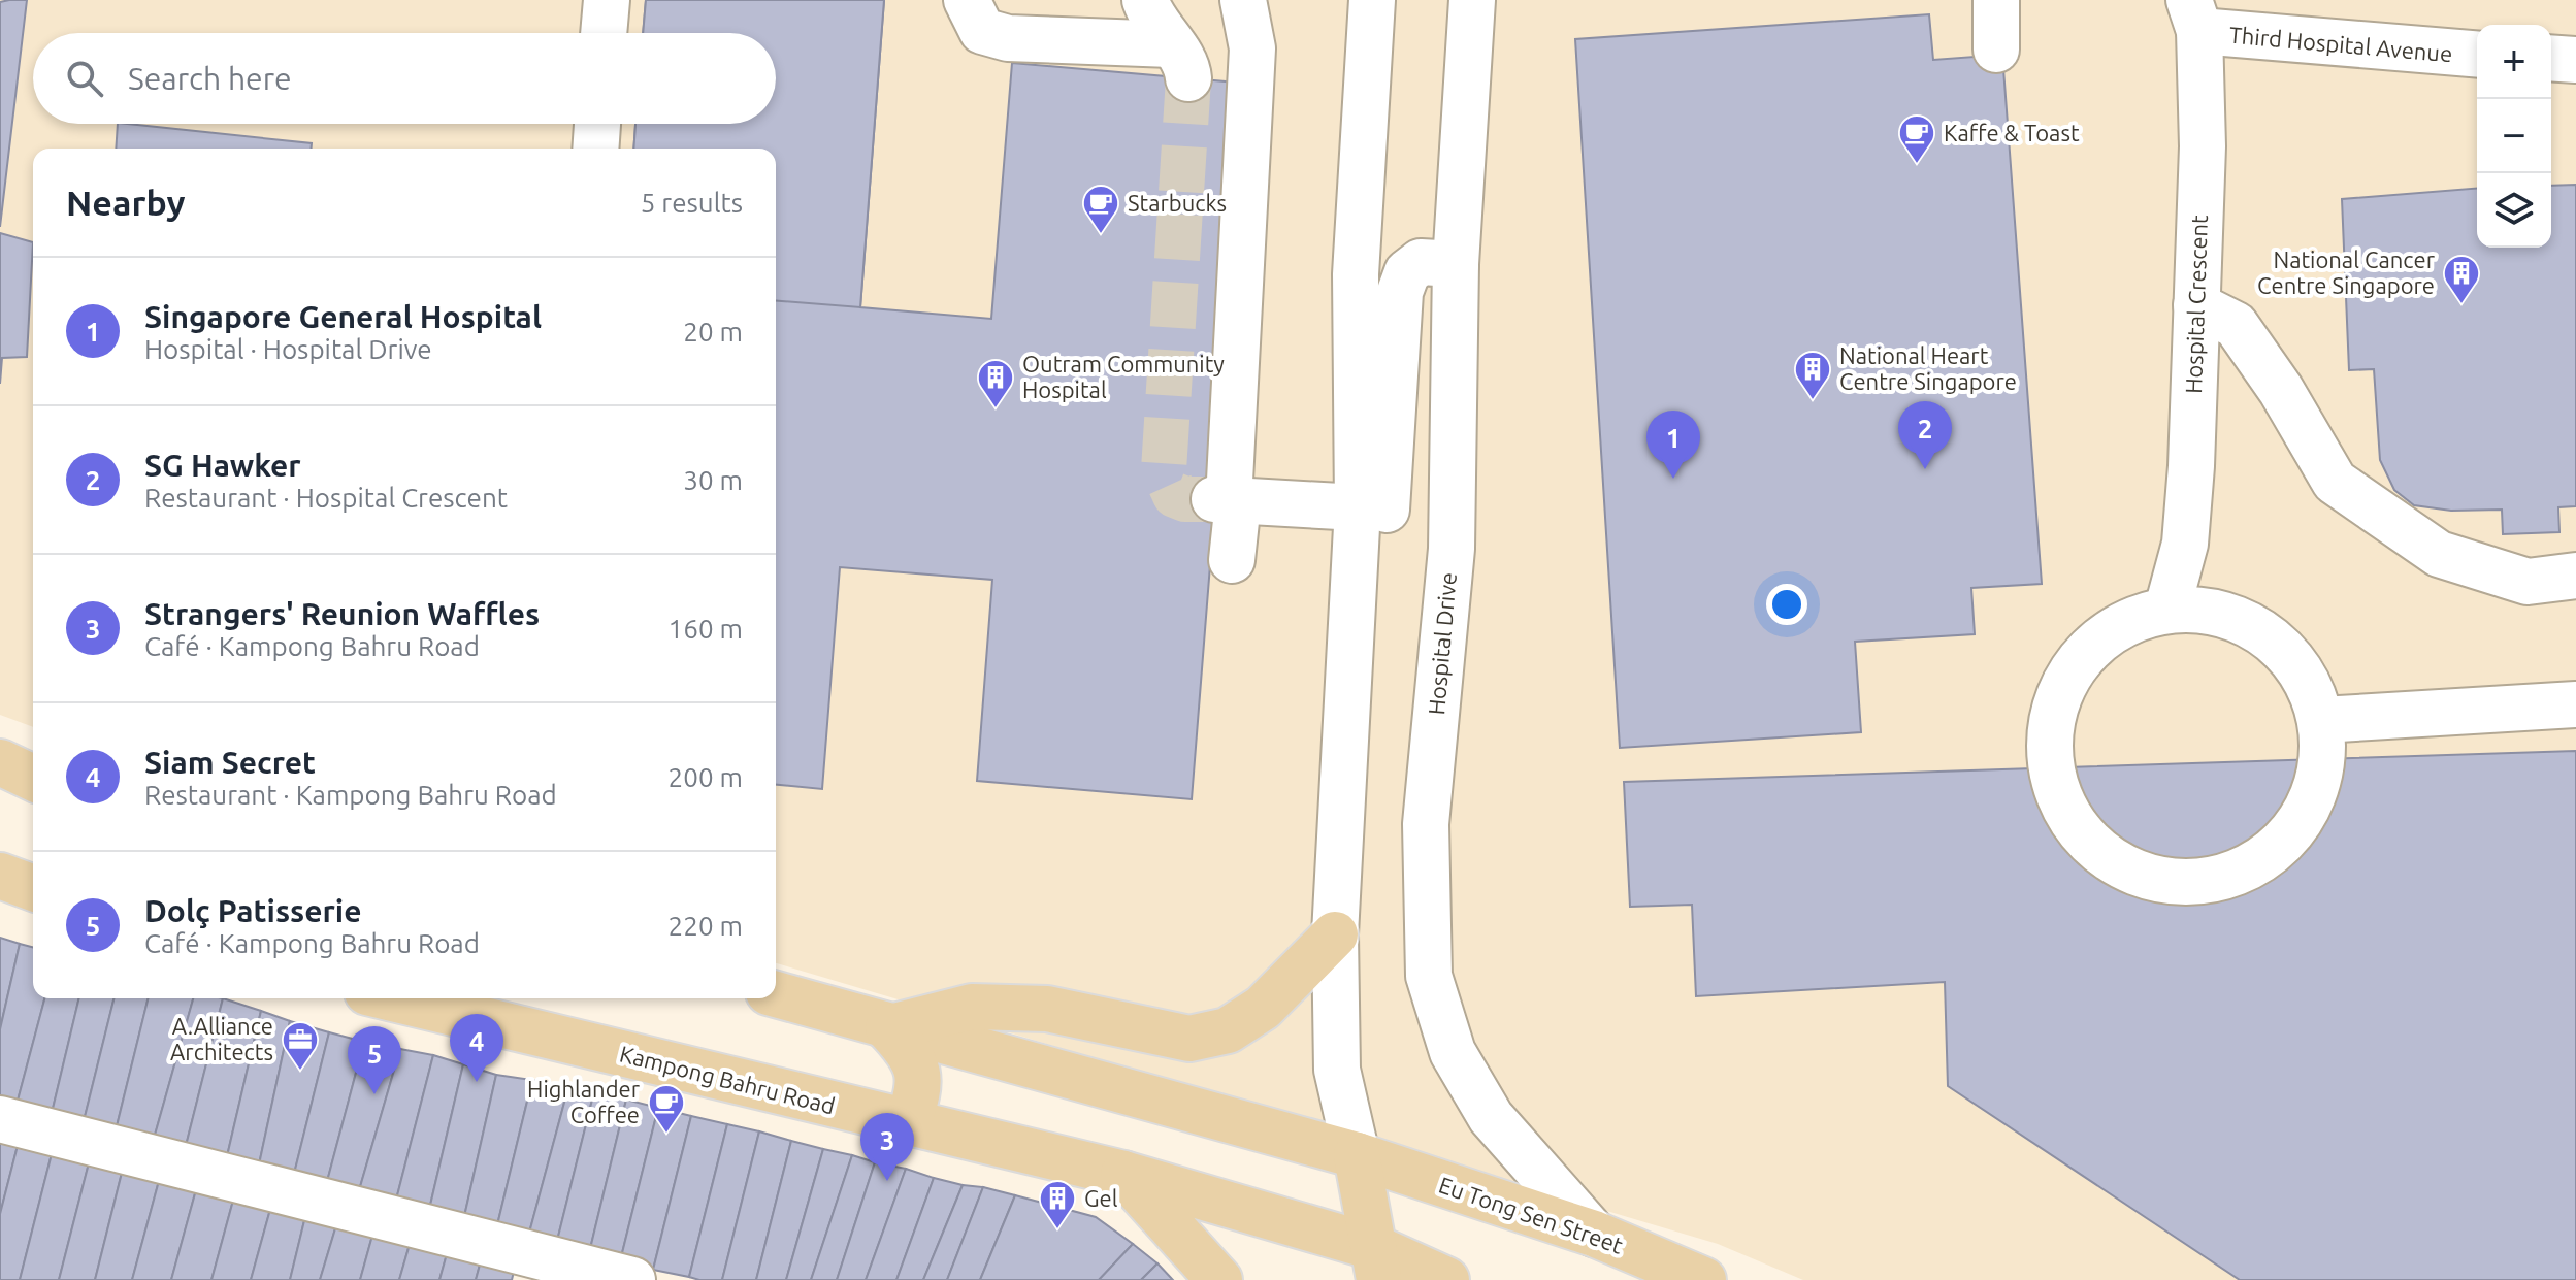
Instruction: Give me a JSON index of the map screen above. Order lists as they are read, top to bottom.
{
  "streets": {
    "main road": ["Kampong Bahru Road", "Eu Tong Sen Street"],
    "street": ["Third Hospital Avenue", "Hospital Crescent", "Hospital Drive"]
  },
  "crossings": [
    ["Third Hospital Avenue", "Hospital Crescent"],
    ["Hospital Drive", "Eu Tong Sen Street"]
  ],
  "places": {
    "cafe": ["Kaffe & Toast", "Starbucks", "Highlander Coffee"],
    "building": [
      "National Cancer Centre Singapore",
      "National Heart Centre Singapore",
      "Outram Community Hospital",
      "Gel"
    ],
    "office": ["A.Alliance Architects"]
  },
  "page": {
    "map_buttons": ["+", "−"],
    "search": "Search here",
    "heading": ["Nearby", "5 results"],
    "list": [
      {
        "mark": "1",
        "name": "Singapore General Hospital",
        "note": "Hospital · Hospital Drive",
        "value": "20 m"
      },
      {
        "mark": "2",
        "name": "SG Hawker",
        "note": "Restaurant · Hospital Crescent",
        "value": "30 m"
      },
      {
        "mark": "3",
        "name": "Strangers' Reunion Waffles",
        "note": "Café · Kampong Bahru Road",
        "value": "160 m"
      },
      {
        "mark": "4",
        "name": "Siam Secret",
        "note": "Restaurant · Kampong Bahru Road",
        "value": "200 m"
      },
      {
        "mark": "5",
        "name": "Dolç Patisserie",
        "note": "Café · Kampong Bahru Road",
        "value": "220 m"
      }
    ],
    "pins": [
      "2",
      "1",
      "4",
      "5",
      "3"
    ]
  }
}
